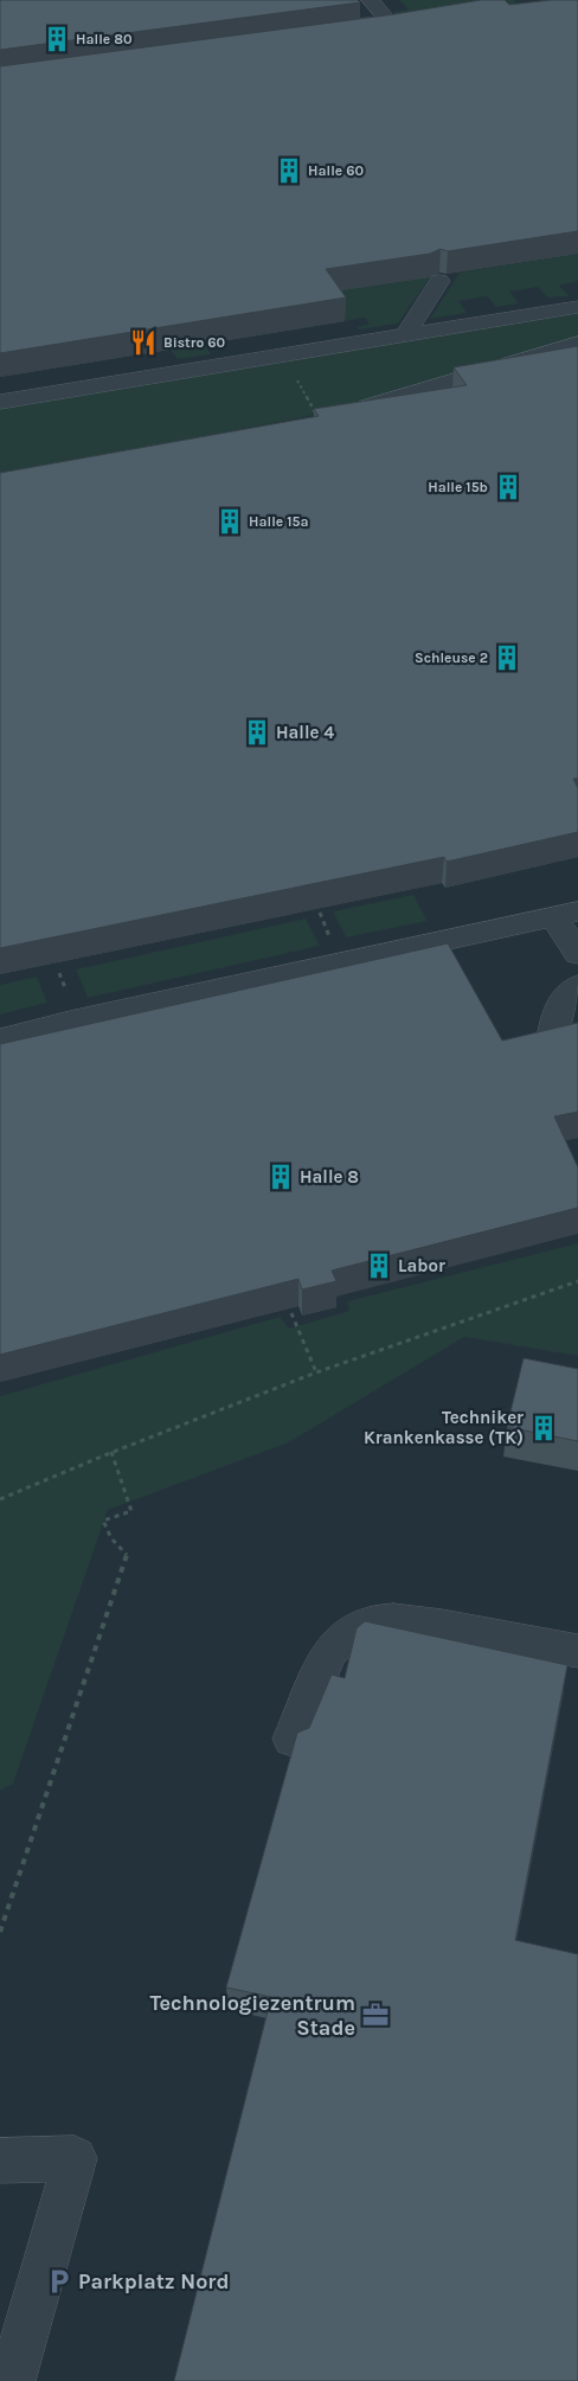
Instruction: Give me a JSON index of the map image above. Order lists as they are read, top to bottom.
{
  "places": {
    "building": [
      "Halle 80",
      "Halle 60",
      "Halle 15b",
      "Halle 15a",
      "Schleuse 2",
      "Halle 4",
      "Halle 8",
      "Labor",
      "Techniker Krankenkasse (TK)"
    ],
    "restaurant": ["Bistro 60"],
    "office": ["Technologiezentrum Stade"],
    "parking": ["Parkplatz Nord"]
  }
}
